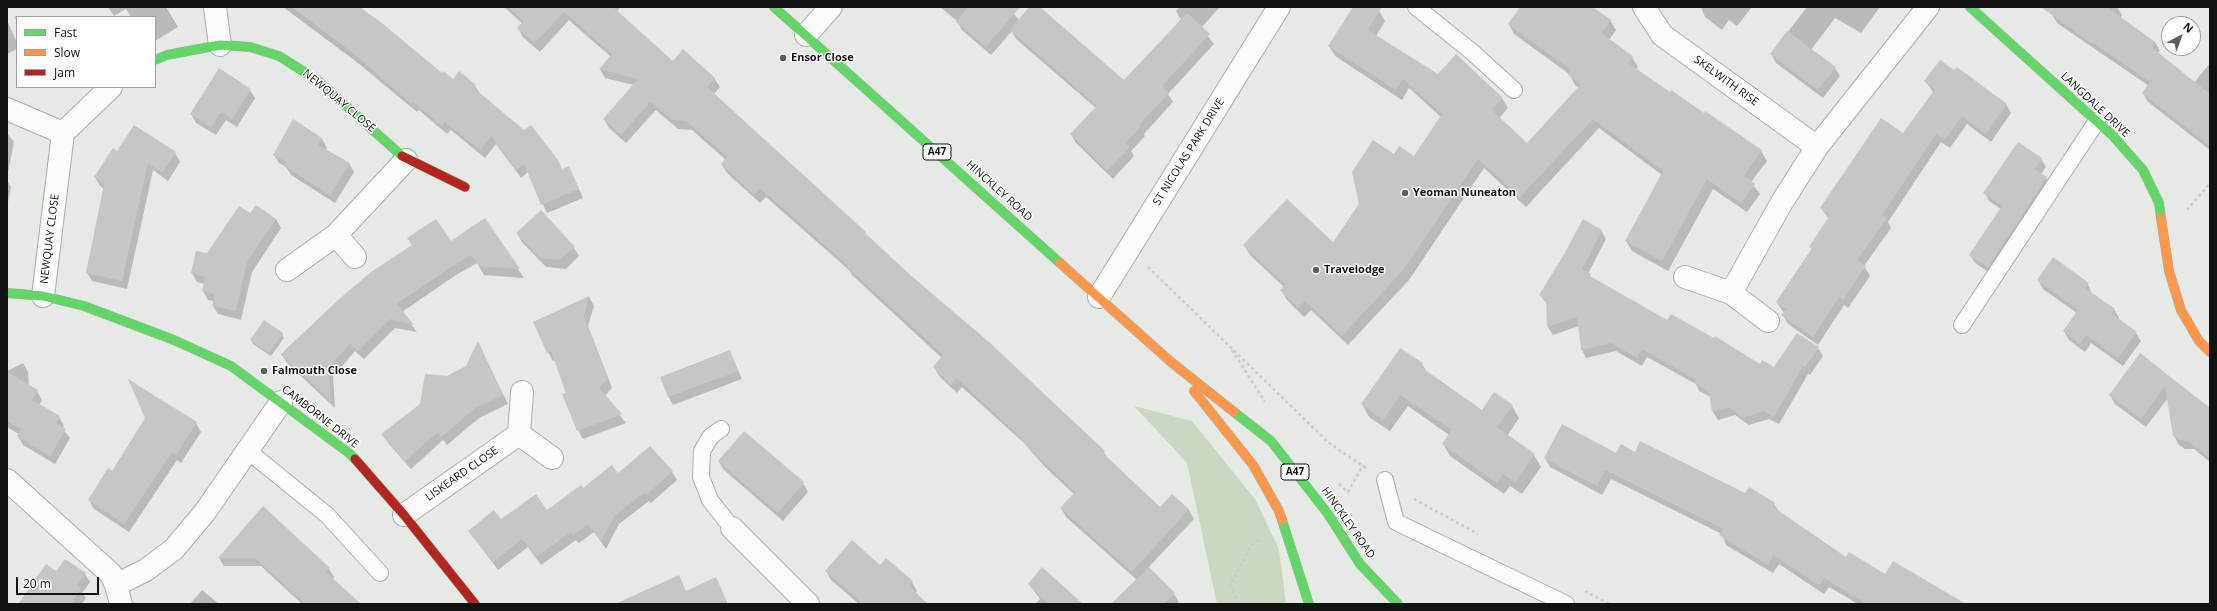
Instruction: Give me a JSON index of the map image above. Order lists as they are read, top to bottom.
{
  "streets": {
    "street": [
      "SKELWITH RISE",
      "NEWQUAY CLOSE",
      "LANGDALE DRIVE",
      "A47",
      "ST NICOLAS PARK DRIVE",
      "HINCKLEY ROAD",
      "CAMBORNE DRIVE",
      "LISKEARD CLOSE"
    ]
  },
  "crossings": [
    ["NEWQUAY CLOSE", "CAMBORNE DRIVE"],
    ["ST NICOLAS PARK DRIVE", "HINCKLEY ROAD"],
    ["CAMBORNE DRIVE", "LISKEARD CLOSE"]
  ],
  "places": [
    "Ensor Close",
    "Yeoman Nuneaton",
    "Travelodge",
    "Falmouth Close"
  ],
  "legend": ["Fast", "Slow", "Jam"],
  "scale_bar": "20 m",
  "north": "top right"
}
